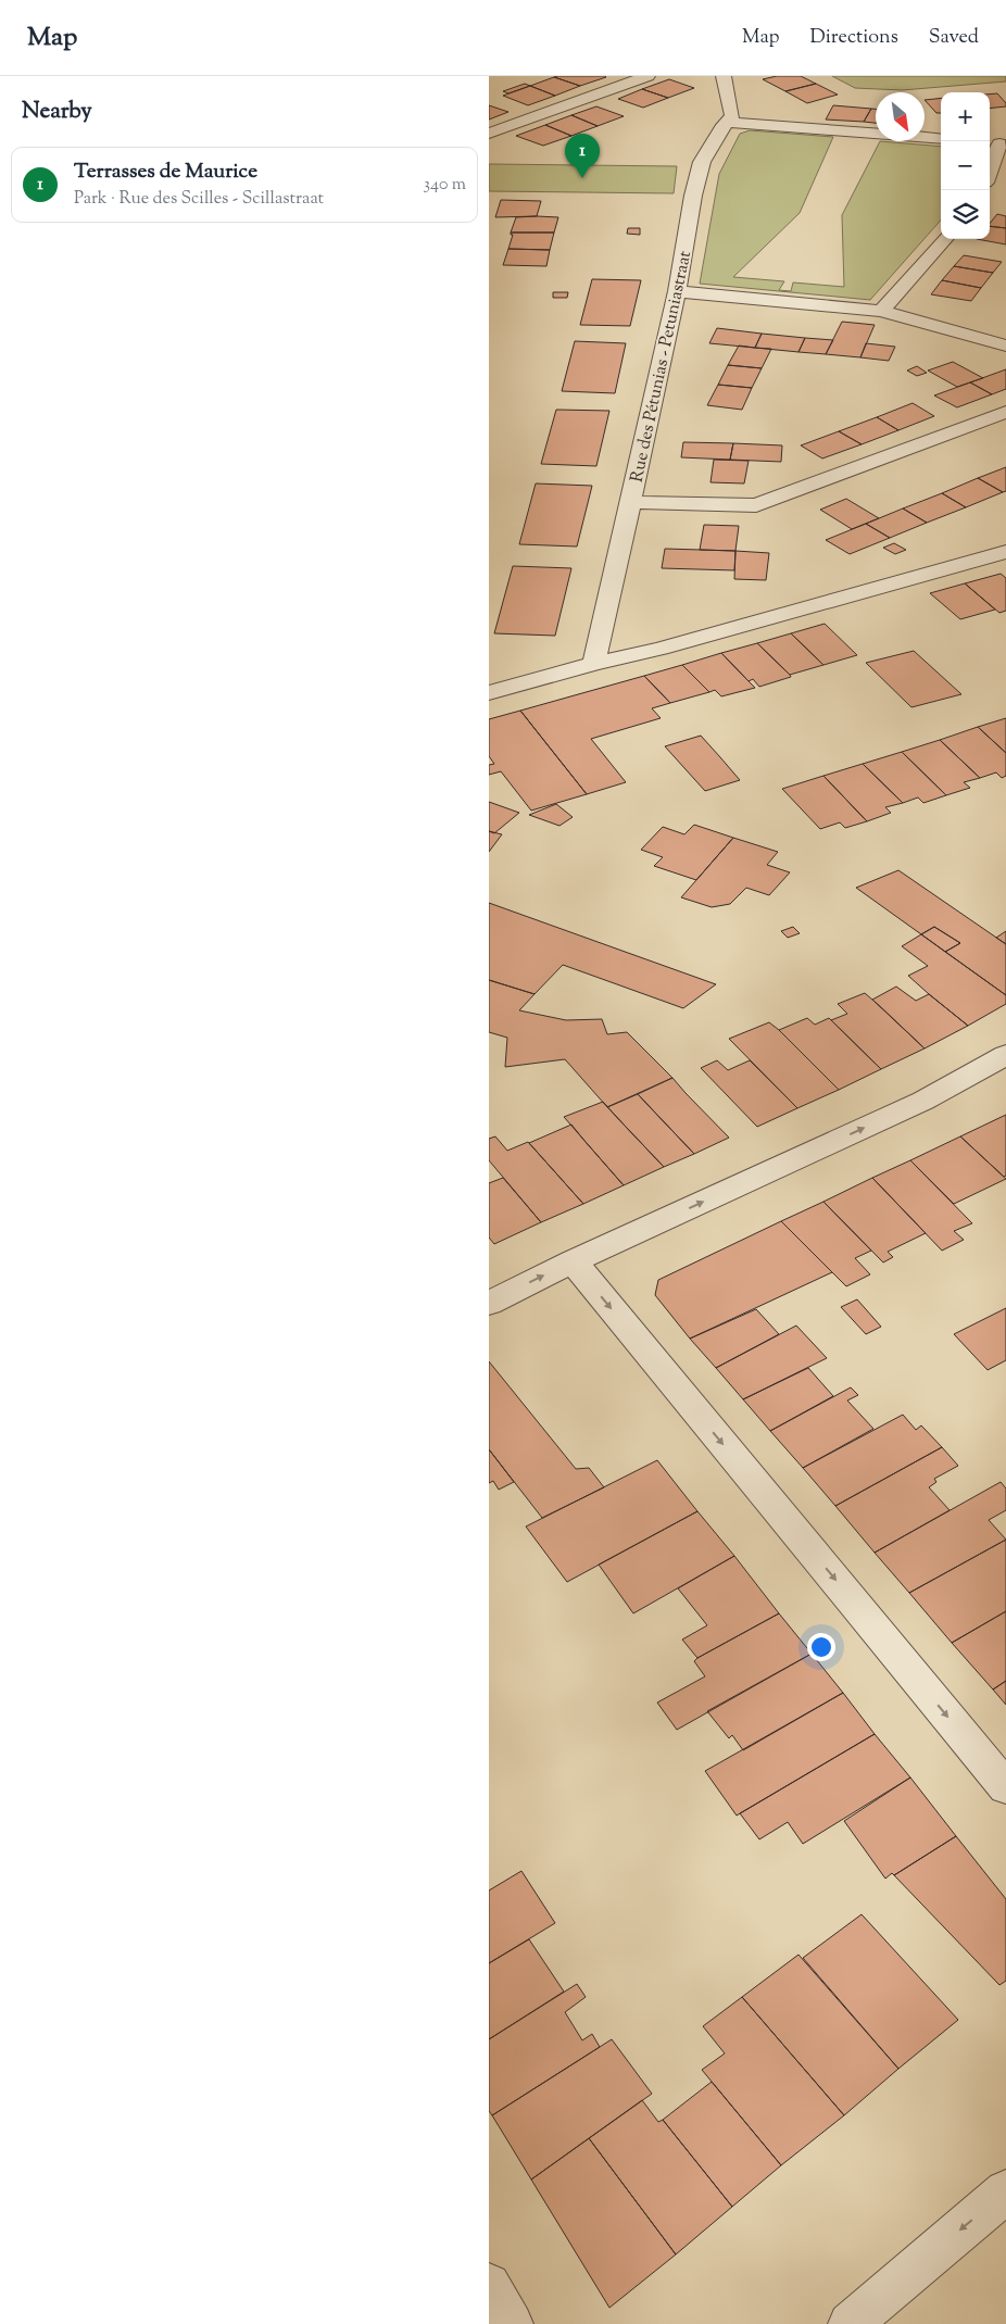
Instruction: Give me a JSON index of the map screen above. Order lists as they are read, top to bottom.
{
  "streets": {
    "street": ["Rue des Pétunias - Petuniastraat"]
  },
  "north": "bottom right",
  "page": {
    "header": "Map",
    "nav": ["Map", "Directions", "Saved"],
    "heading": "Nearby",
    "map_buttons": ["+", "−"],
    "pins": "1",
    "list": [
      {
        "mark": "1",
        "name": "Terrasses de Maurice",
        "note": "Park · Rue des Scilles - Scillastraat",
        "value": "340 m"
      }
    ]
  }
}
